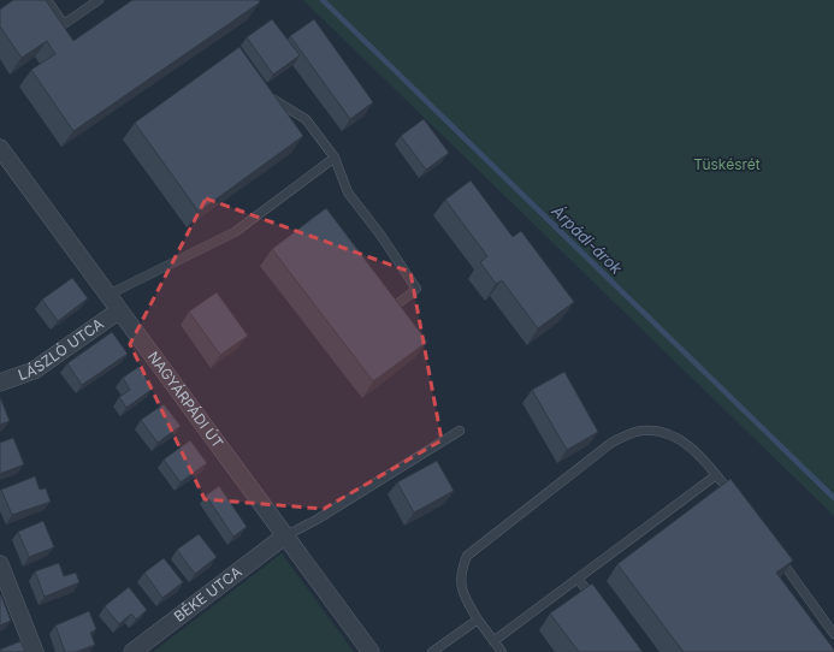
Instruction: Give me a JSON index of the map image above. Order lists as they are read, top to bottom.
{
  "streets": {
    "street": ["LÁSZLÓ UTCA", "NAGYÁRPÁDI ÚT", "BÉKE UTCA"]
  },
  "crossings": [
    ["LÁSZLÓ UTCA", "NAGYÁRPÁDI ÚT"],
    ["NAGYÁRPÁDI ÚT", "BÉKE UTCA"]
  ],
  "water": ["Árpádi-árok"],
  "parks": ["Tüskésrét"]
}
